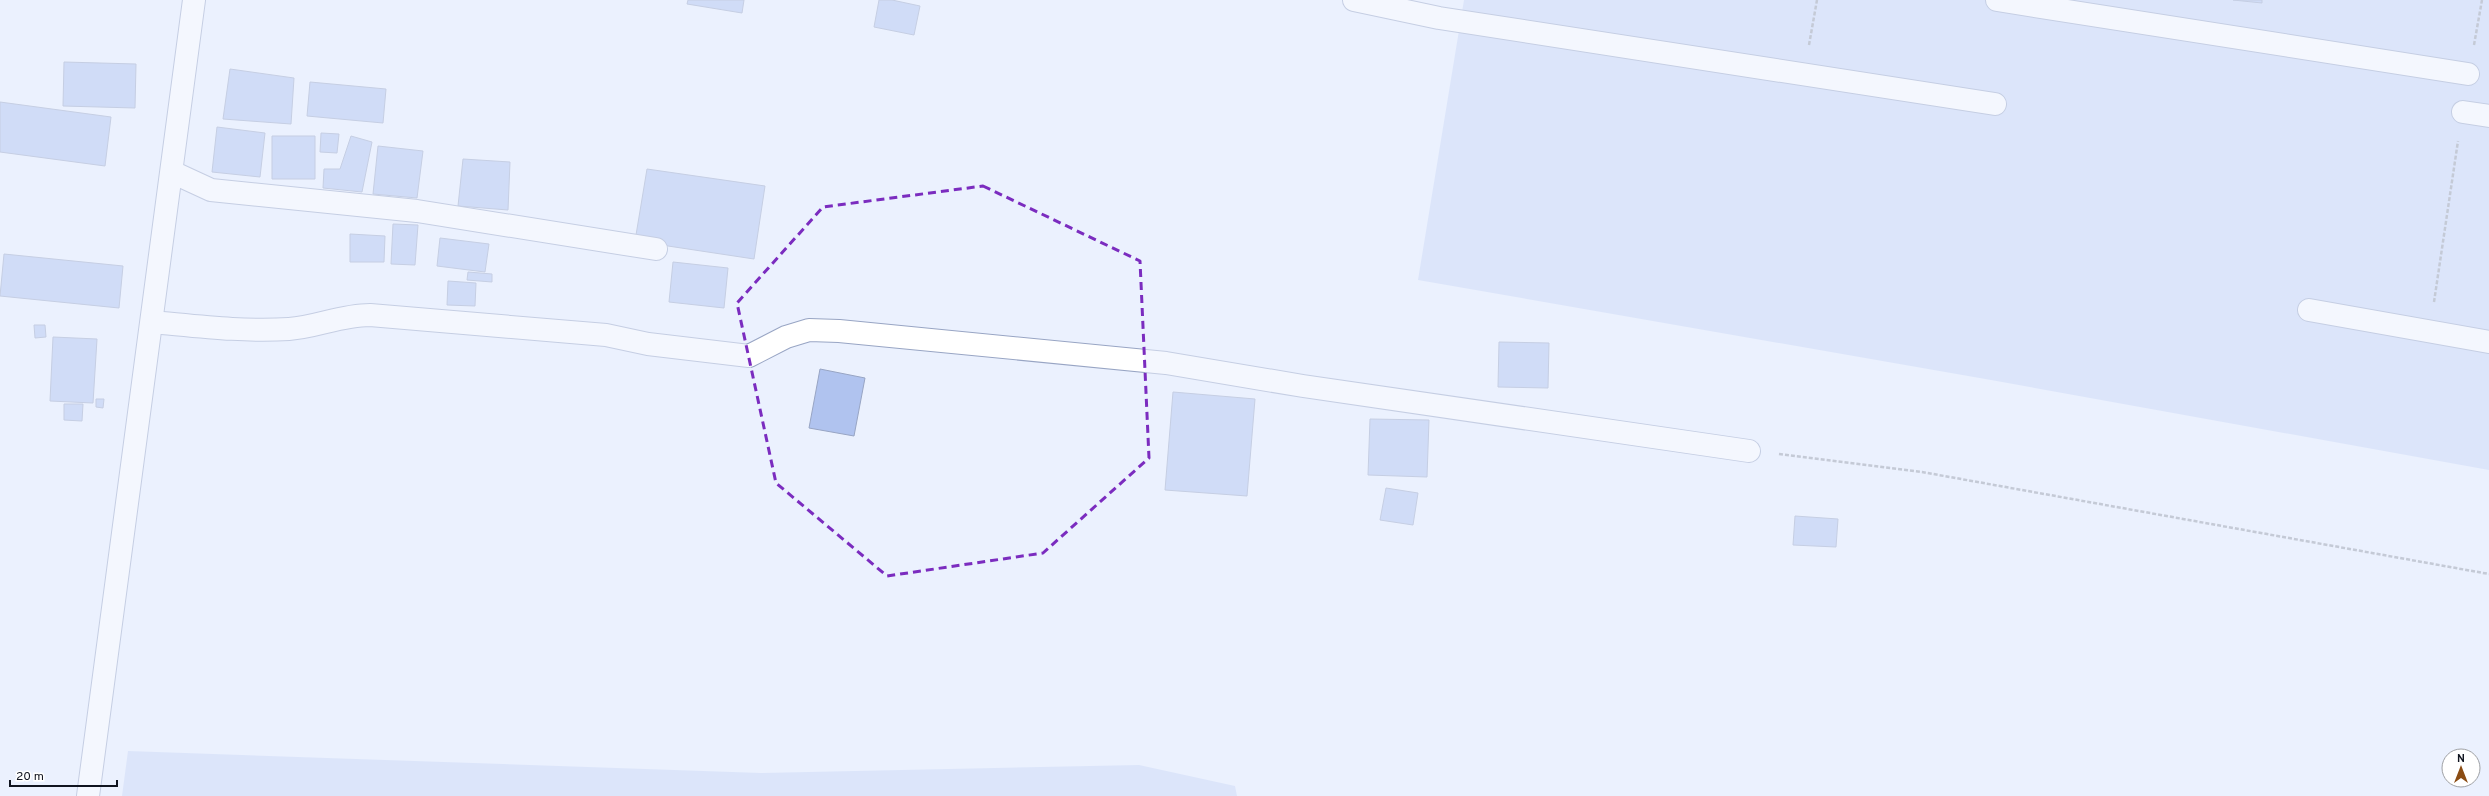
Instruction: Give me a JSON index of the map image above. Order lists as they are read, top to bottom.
{
  "scale_bar": "20 m",
  "north": "top"
}
